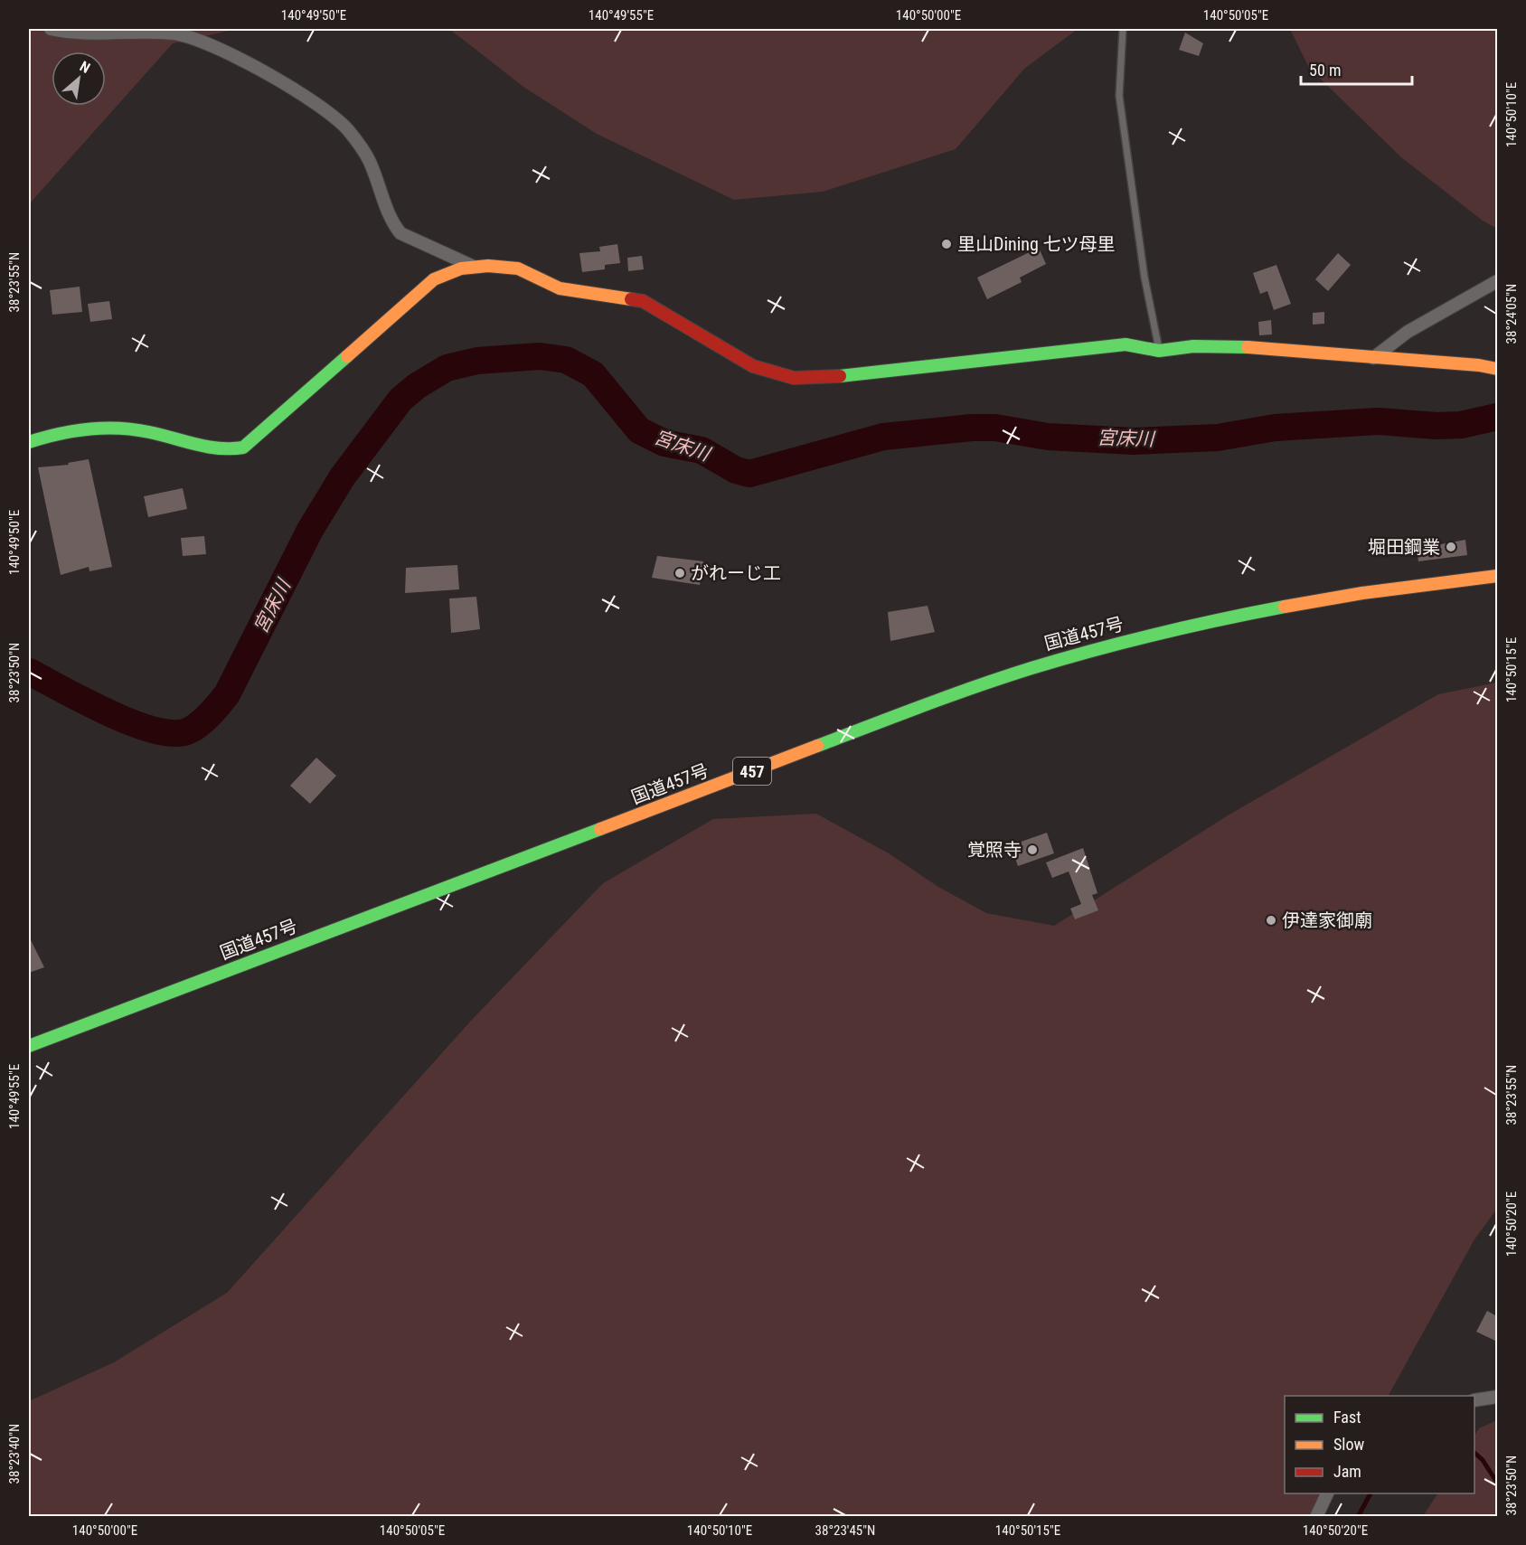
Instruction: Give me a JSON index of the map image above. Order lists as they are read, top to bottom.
{
  "streets": {
    "main road": ["国道457号", "457"]
  },
  "water": ["宮床川"],
  "places": [
    "里山Dining 七ツ母里",
    "堀田鋼業",
    "がれーじ工",
    "覚照寺",
    "伊達家御廟"
  ],
  "legend": ["Fast", "Slow", "Jam"],
  "scale_bar": "50 m",
  "north": "top right",
  "coordinates": [
    "140°49'50\"E",
    "140°49'55\"E",
    "140°50'00\"E",
    "140°50'05\"E",
    "140°50'10\"E",
    "38°23'55\"N",
    "38°24'05\"N",
    "140°50'15\"E",
    "38°23'50\"N",
    "140°50'20\"E",
    "38°23'40\"N",
    "38°23'45\"N"
  ]
}
